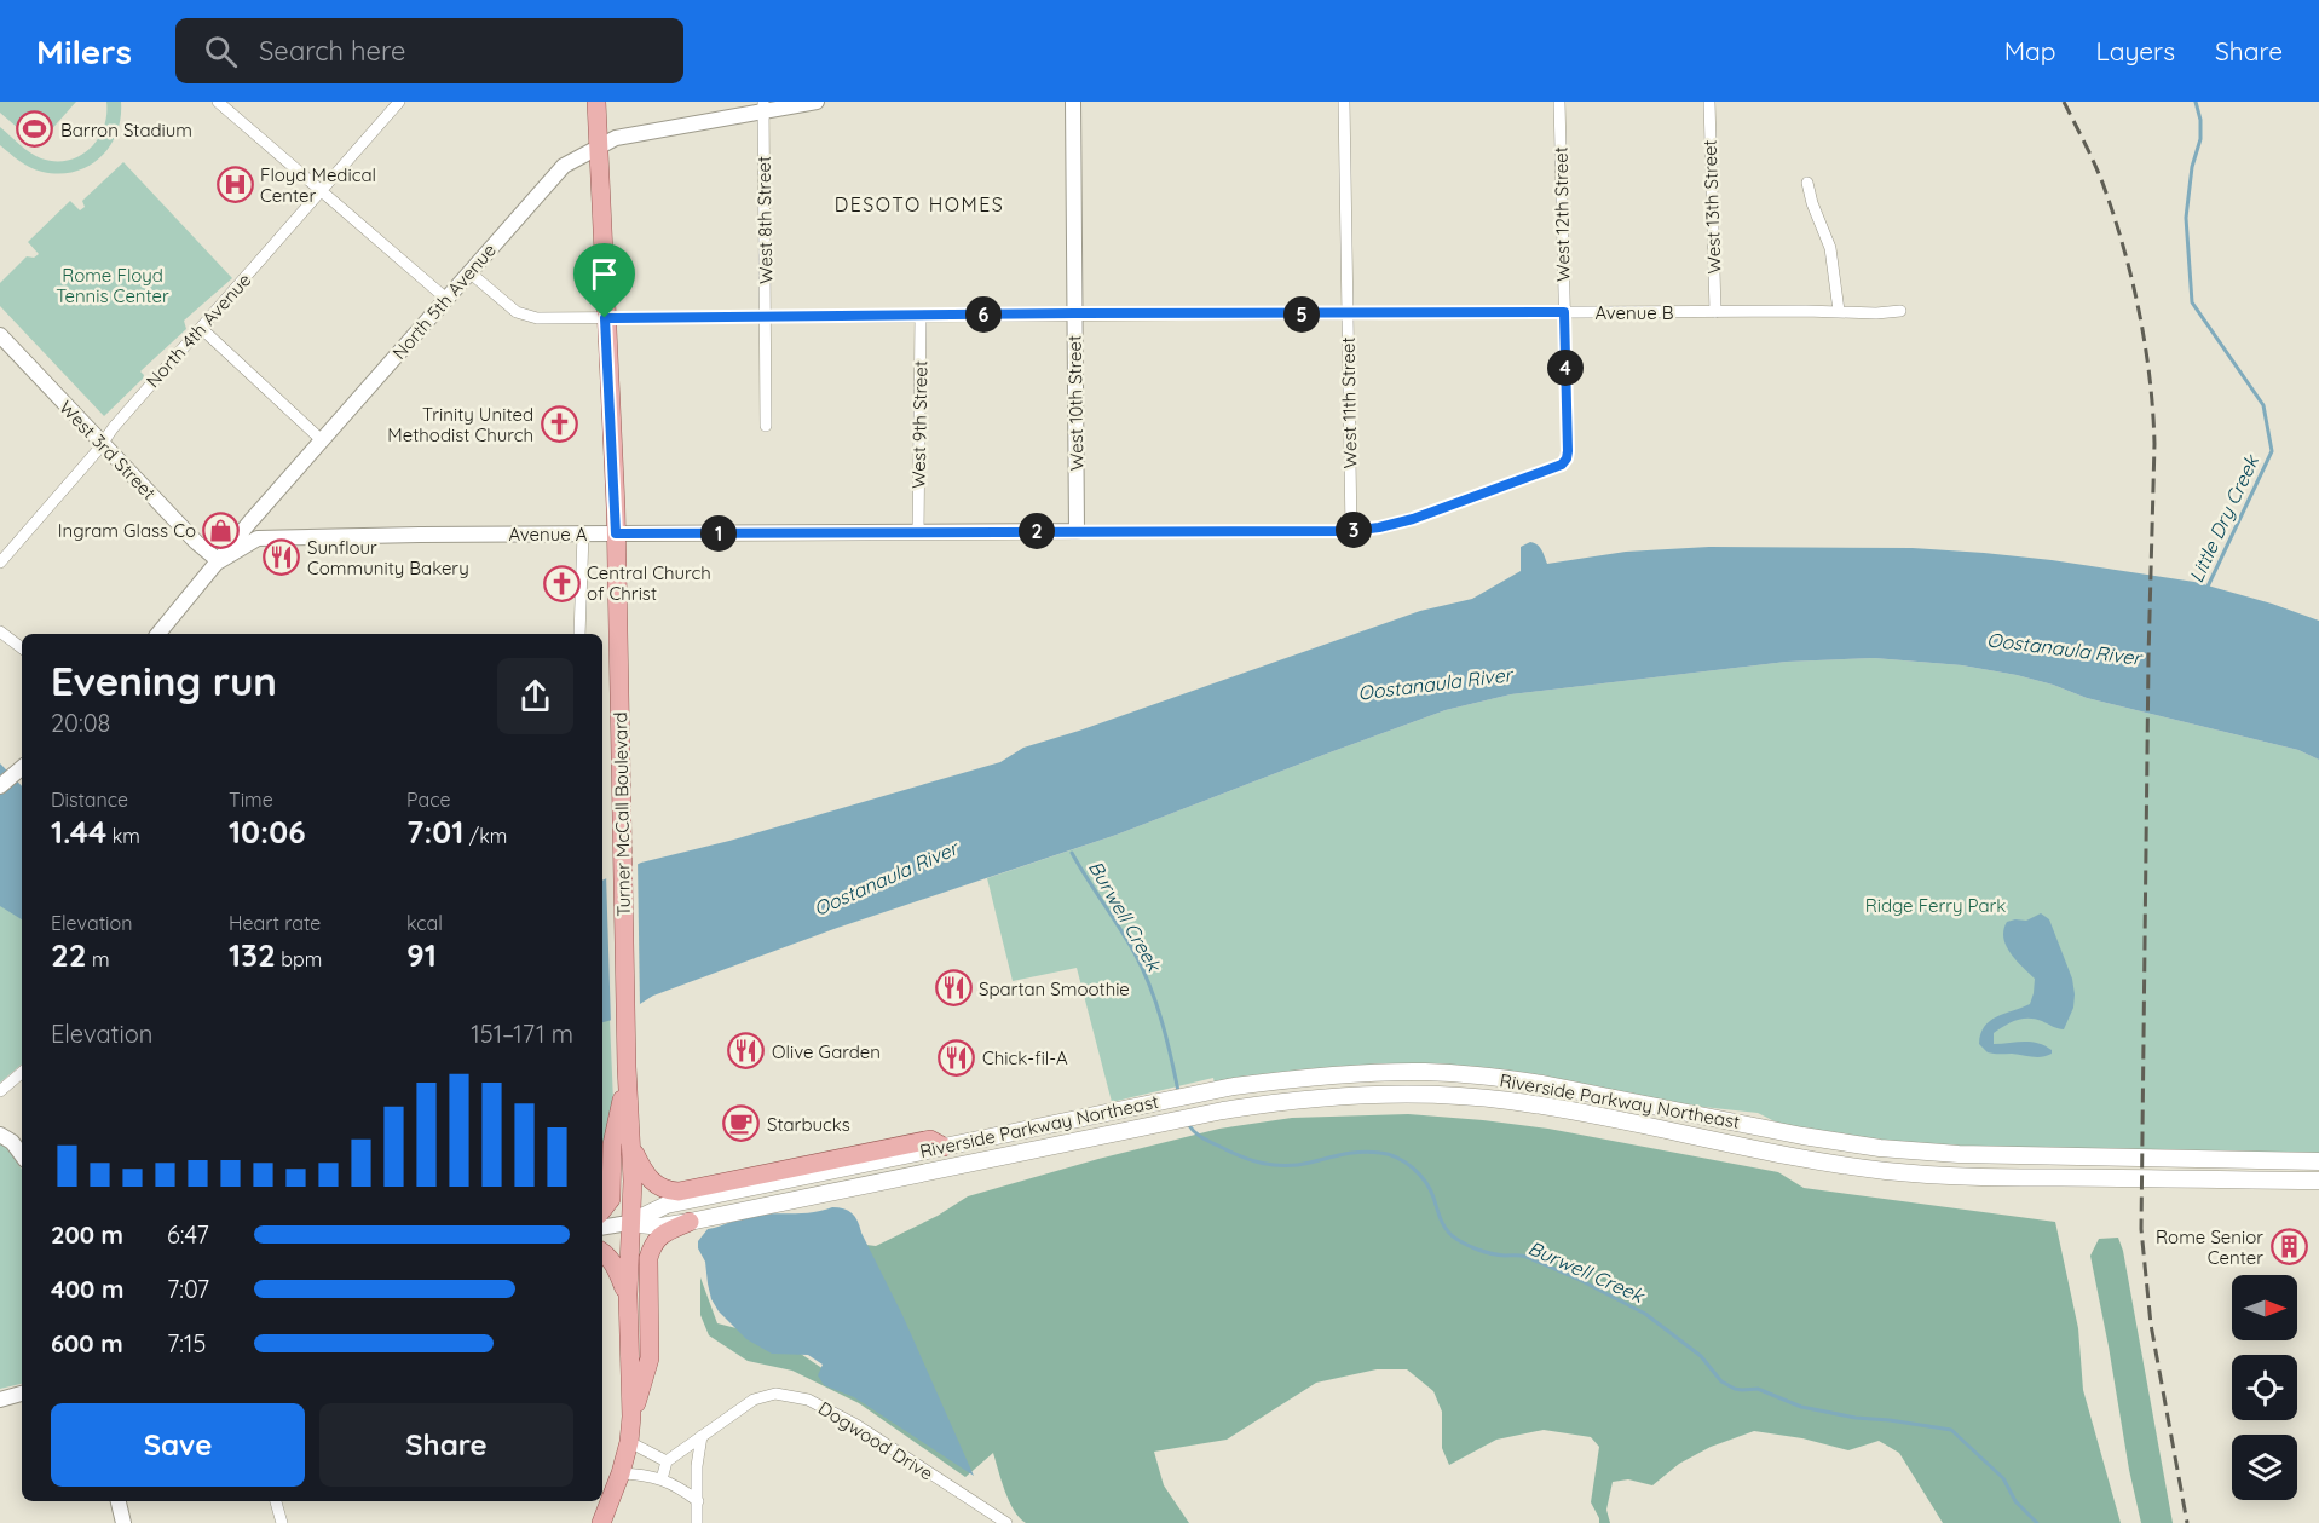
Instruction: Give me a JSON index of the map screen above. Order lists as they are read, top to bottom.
{
  "streets": {
    "main road": ["Turner McCall Boulevard", "Riverside Parkway Northeast"],
    "street": [
      "West 13th Street",
      "West 12th Street",
      "West 8th Street",
      "North 5th Avenue",
      "Avenue B",
      "North 4th Avenue",
      "West 10th Street",
      "West 11th Street",
      "West 9th Street",
      "West 3rd Street",
      "Avenue A",
      "Dogwood Drive"
    ]
  },
  "crossings": [
    ["West 13th Street", "Avenue B"],
    ["West 12th Street", "Avenue B"],
    ["West 12th Street", "Avenue A"],
    ["West 8th Street", "North 5th Avenue"],
    ["West 8th Street", "Avenue B"],
    ["North 5th Avenue", "Avenue B"],
    ["North 5th Avenue", "West 3rd Street"],
    ["North 5th Avenue", "Avenue A"],
    ["North 5th Avenue", "Turner McCall Boulevard"],
    ["Avenue B", "West 10th Street"],
    ["Avenue B", "West 11th Street"],
    ["Avenue B", "West 9th Street"],
    ["Avenue B", "Turner McCall Boulevard"],
    ["North 4th Avenue", "West 3rd Street"],
    ["West 10th Street", "Avenue A"],
    ["West 11th Street", "Avenue A"],
    ["West 9th Street", "Avenue A"],
    ["West 3rd Street", "Avenue A"],
    ["Avenue A", "Turner McCall Boulevard"],
    ["Turner McCall Boulevard", "Riverside Parkway Northeast"]
  ],
  "districts": ["DESOTO HOMES"],
  "water": ["Little Dry Creek", "Oostanaula River", "Burwell Creek"],
  "parks": ["Rome Floyd Tennis Center", "Ridge Ferry Park"],
  "places": {
    "sports": ["Barron Stadium"],
    "hospital": ["Floyd Medical Center"],
    "church": ["Trinity United Methodist Church", "Central Church of Christ"],
    "shop": ["Ingram Glass Co"],
    "restaurant": [
      "Sunflour Community Bakery",
      "Spartan Smoothie",
      "Olive Garden",
      "Chick-fil-A"
    ],
    "cafe": ["Starbucks"],
    "building": ["Rome Senior Center"]
  },
  "north": "right",
  "page": {
    "header": "Milers",
    "search": "Search here",
    "nav": ["Map", "Layers", "Share"],
    "pins": [
      "5",
      "6",
      "4",
      "3",
      "2",
      "1"
    ],
    "heading": ["Evening run", "20:08"],
    "stats": [
      ["Distance", "1.44 km"],
      ["Time", "10:06"],
      ["Pace", "7:01 /km"],
      ["Elevation", "22 m"],
      ["Heart rate", "132 bpm"],
      ["kcal", "91"]
    ],
    "chart": ["Elevation", "151–171 m"],
    "list": [
      {
        "name": "200 m",
        "note": "6:47"
      },
      {
        "name": "400 m",
        "note": "7:07"
      },
      {
        "name": "600 m",
        "note": "7:15"
      }
    ],
    "buttons": ["Save", "Share"]
  }
}
